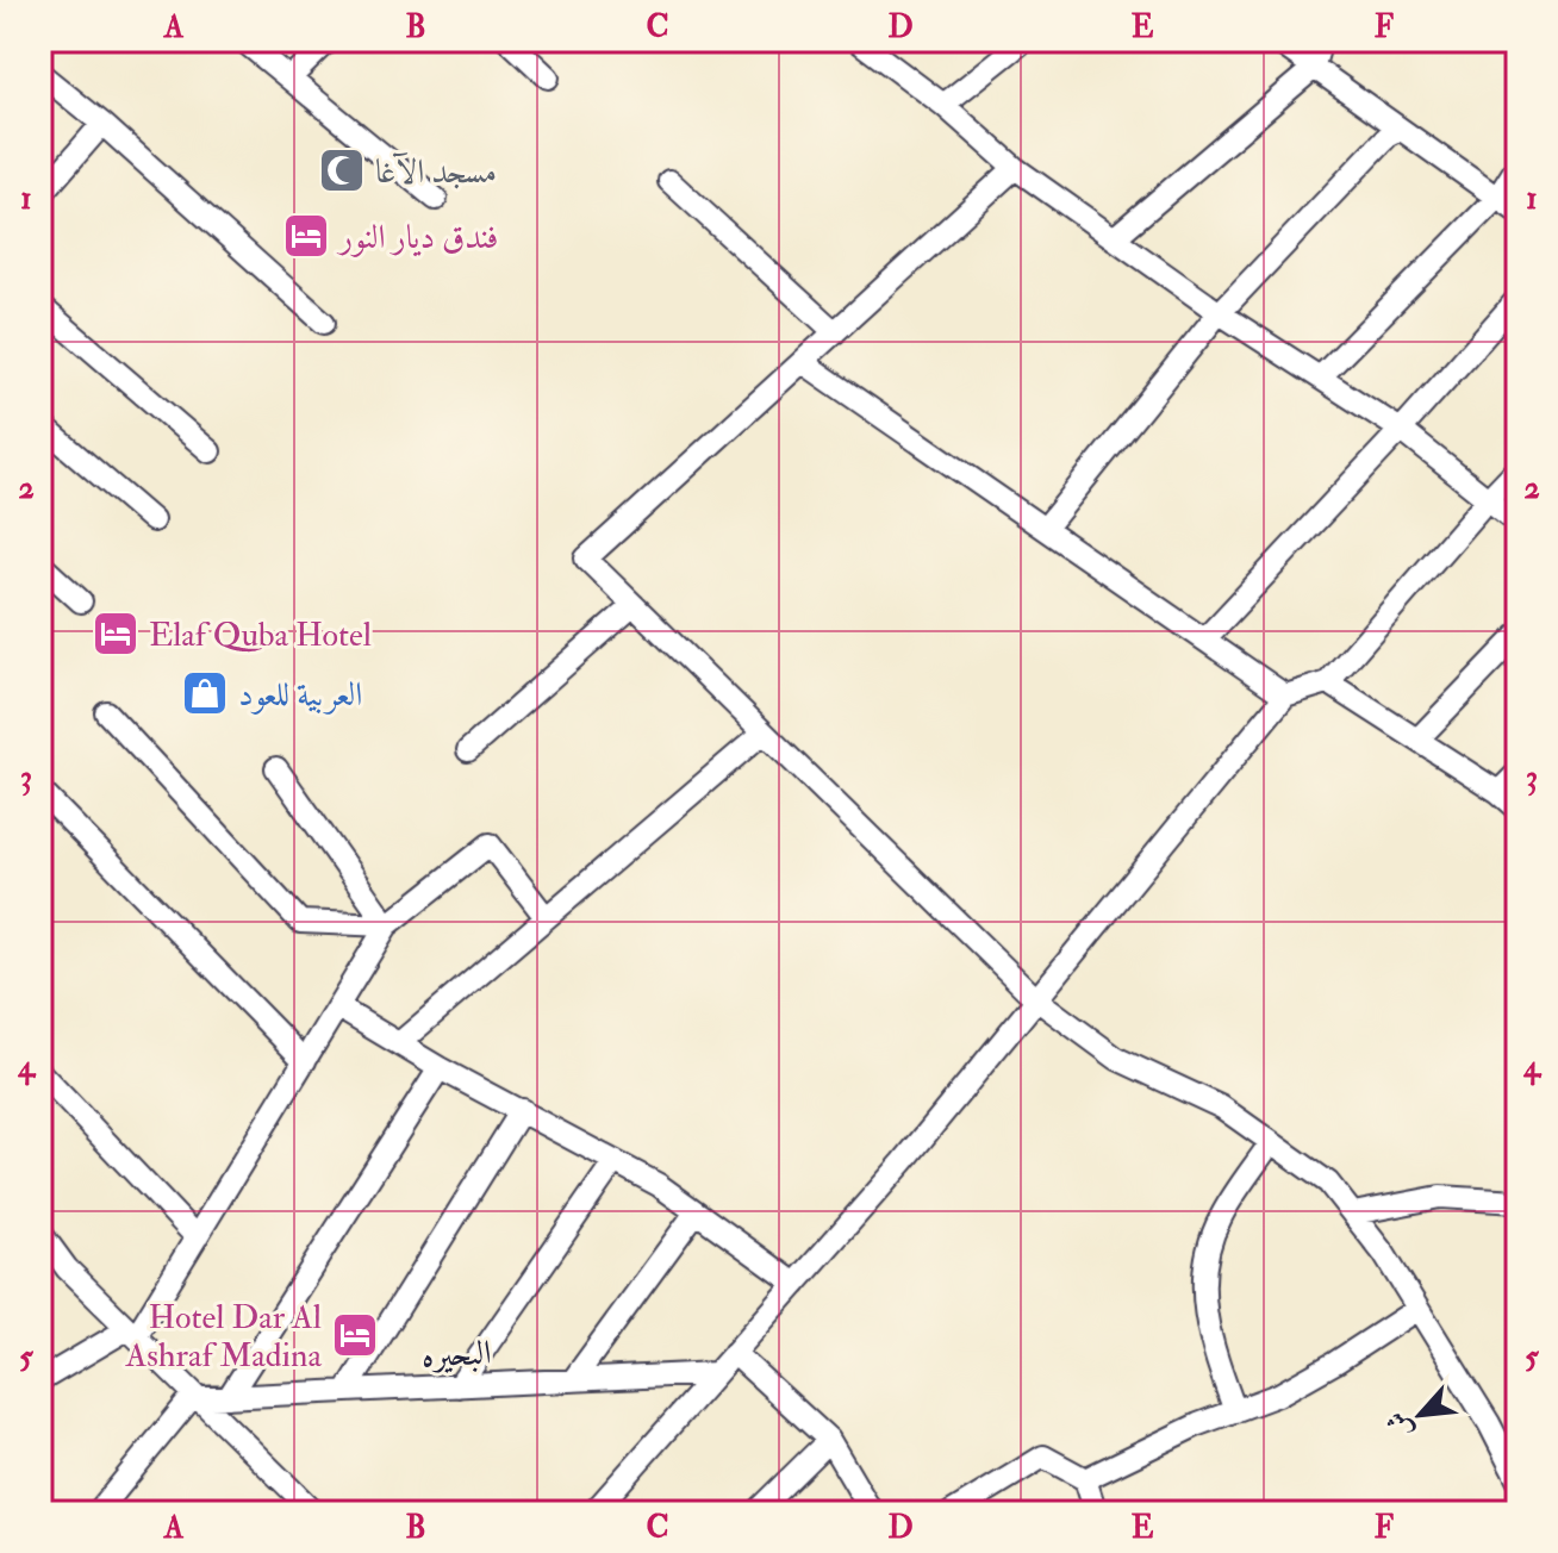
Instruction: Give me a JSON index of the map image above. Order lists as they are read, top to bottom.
{
  "streets": {
    "street": ["البحيره"]
  },
  "places": {
    "mosque": ["مسجد الآغا"],
    "hotel": ["فندق ديار النور", "Elaf Quba Hotel", "Hotel Dar Al Ashraf Madina"],
    "shop": ["العربية للعود"]
  },
  "north": "bottom left",
  "grid": {
    "columns": [
      "A",
      "B",
      "C",
      "D",
      "E",
      "F"
    ],
    "rows": [
      "1",
      "2",
      "3",
      "4",
      "5"
    ]
  }
}
